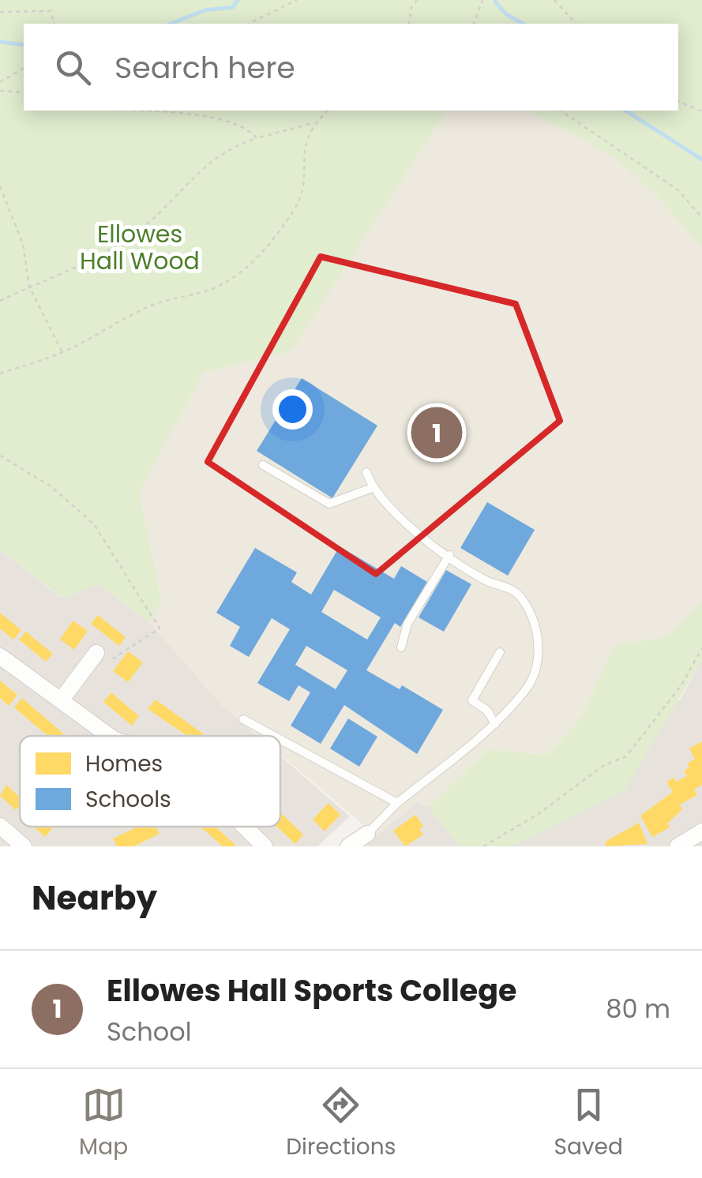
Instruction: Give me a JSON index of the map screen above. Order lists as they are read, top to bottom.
{
  "parks": ["Ellowes Hall Wood"],
  "legend": ["Homes", "Schools"],
  "page": {
    "search": "Search here",
    "pins": "1",
    "heading": "Nearby",
    "list": [
      {
        "mark": "1",
        "name": "Ellowes Hall Sports College",
        "note": "School",
        "value": "80 m"
      }
    ],
    "nav": ["Map", "Directions", "Saved"]
  }
}
